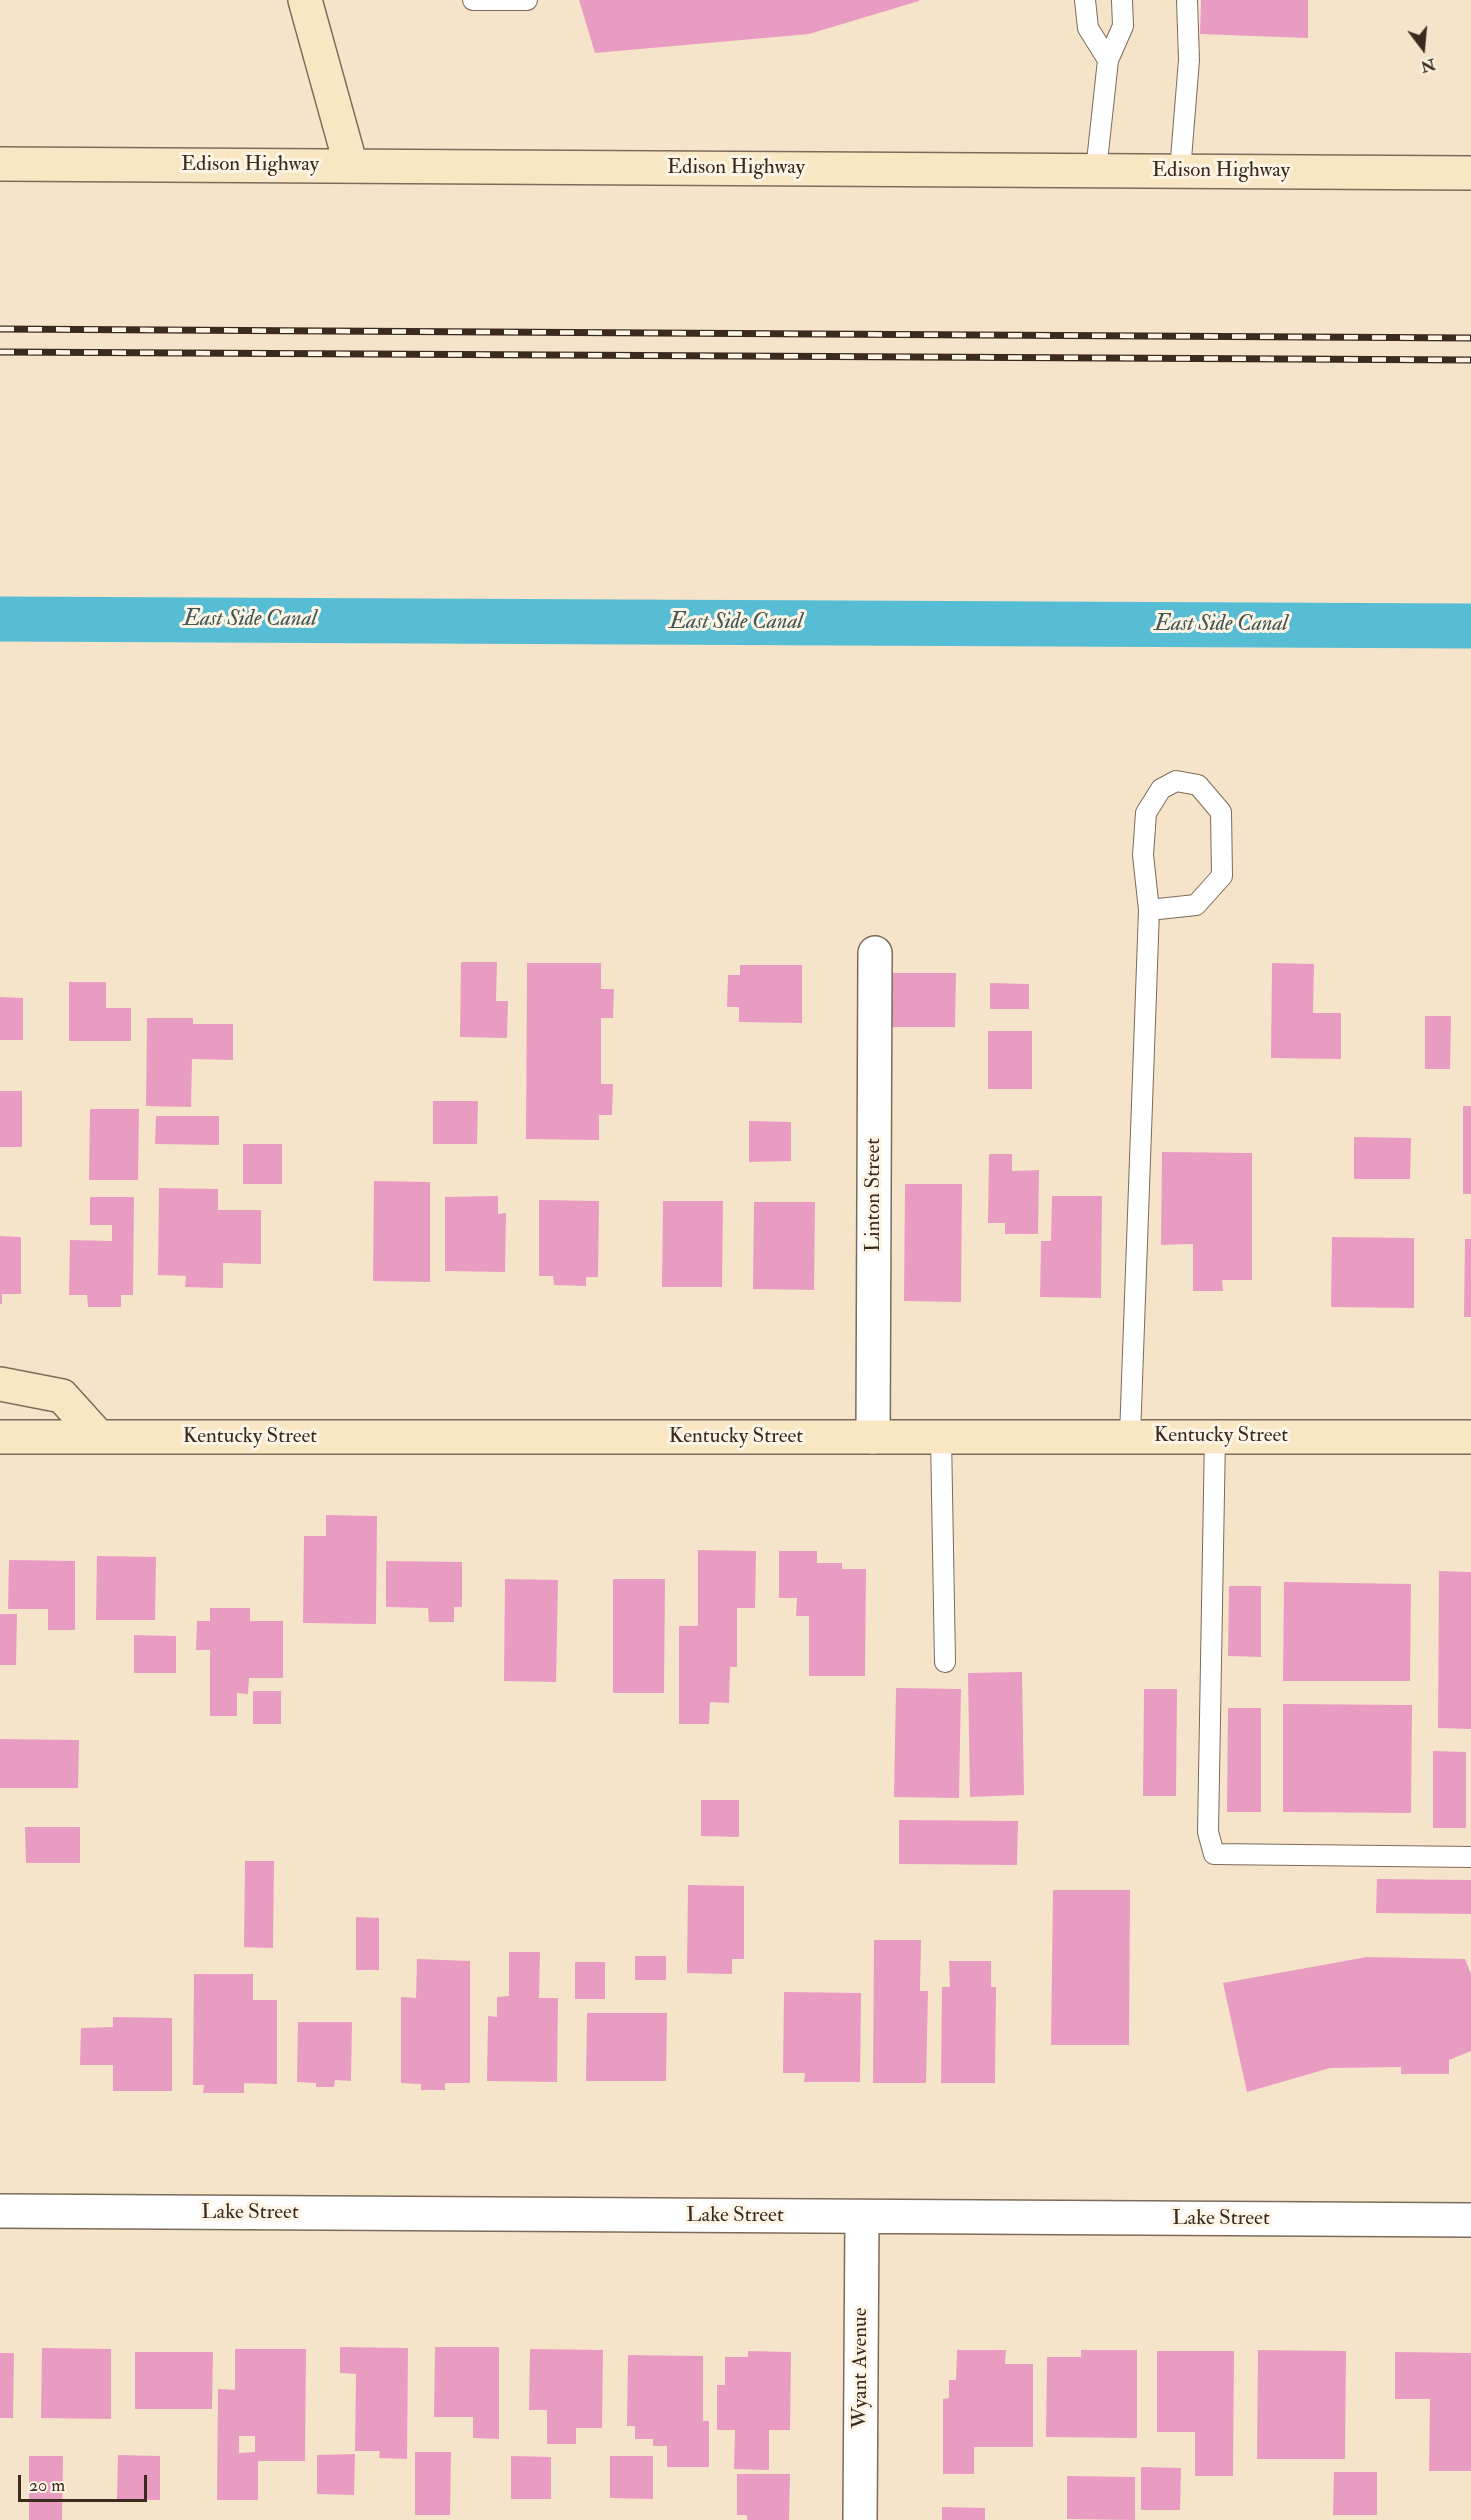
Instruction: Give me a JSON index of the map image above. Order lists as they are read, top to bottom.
{
  "streets": {
    "street": [
      "Edison Highway",
      "Linton Street",
      "Kentucky Street",
      "Lake Street",
      "Wyant Avenue"
    ]
  },
  "crossings": [
    ["Linton Street", "Kentucky Street"],
    ["Lake Street", "Wyant Avenue"]
  ],
  "water": ["East Side Canal"],
  "scale_bar": "20 m",
  "north": "bottom"
}
